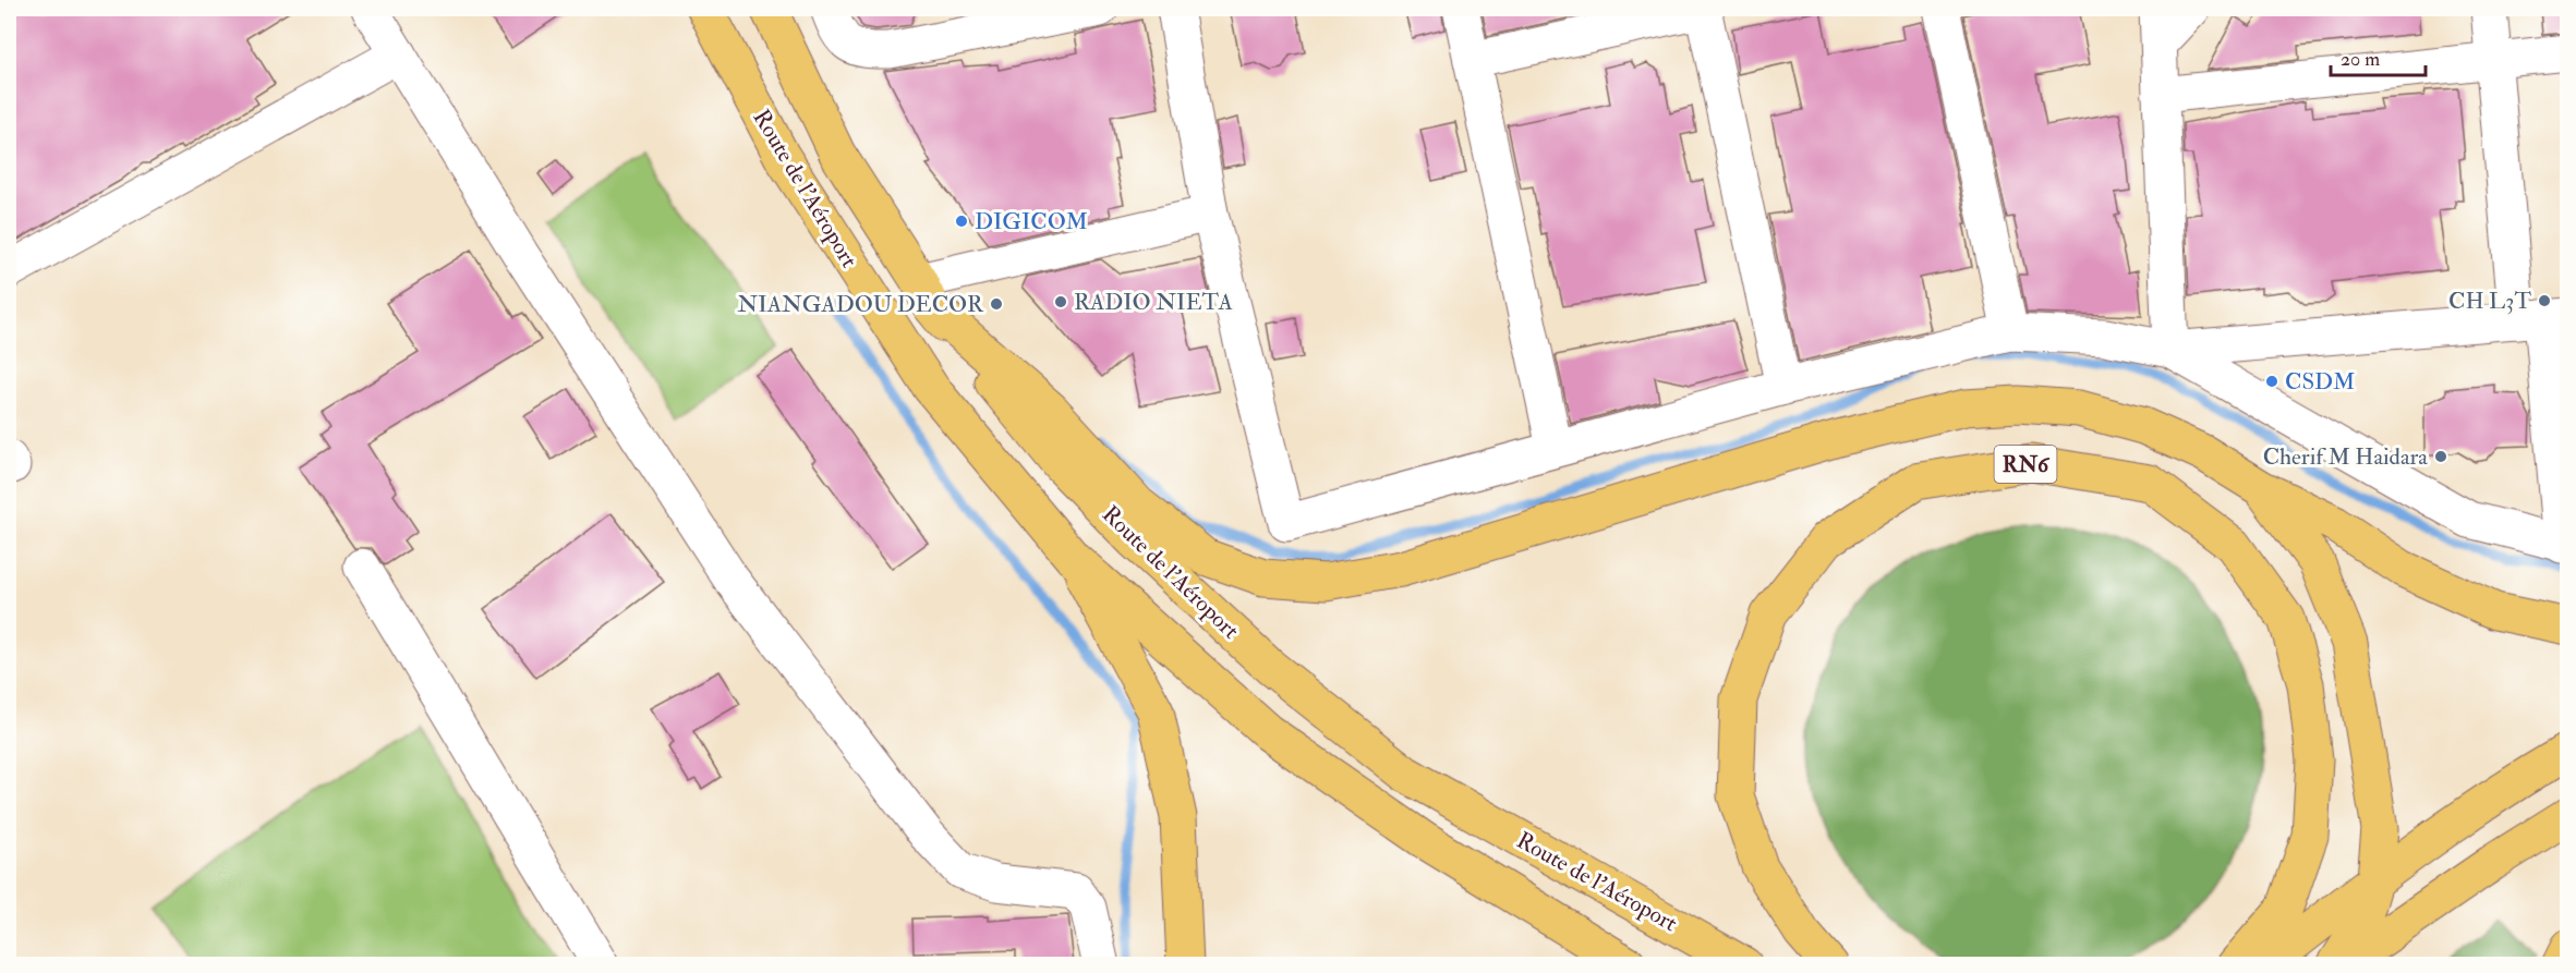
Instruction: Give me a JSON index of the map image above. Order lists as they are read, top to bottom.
{
  "streets": {
    "main road": ["Route de l'Aéroport", "RN6"]
  },
  "places": [
    "DIGICOM",
    "CH L3T",
    "RADIO NIETA",
    "NIANGADOU DECOR",
    "CSDM",
    "Cherif M Haidara"
  ],
  "scale_bar": "20 m"
}
